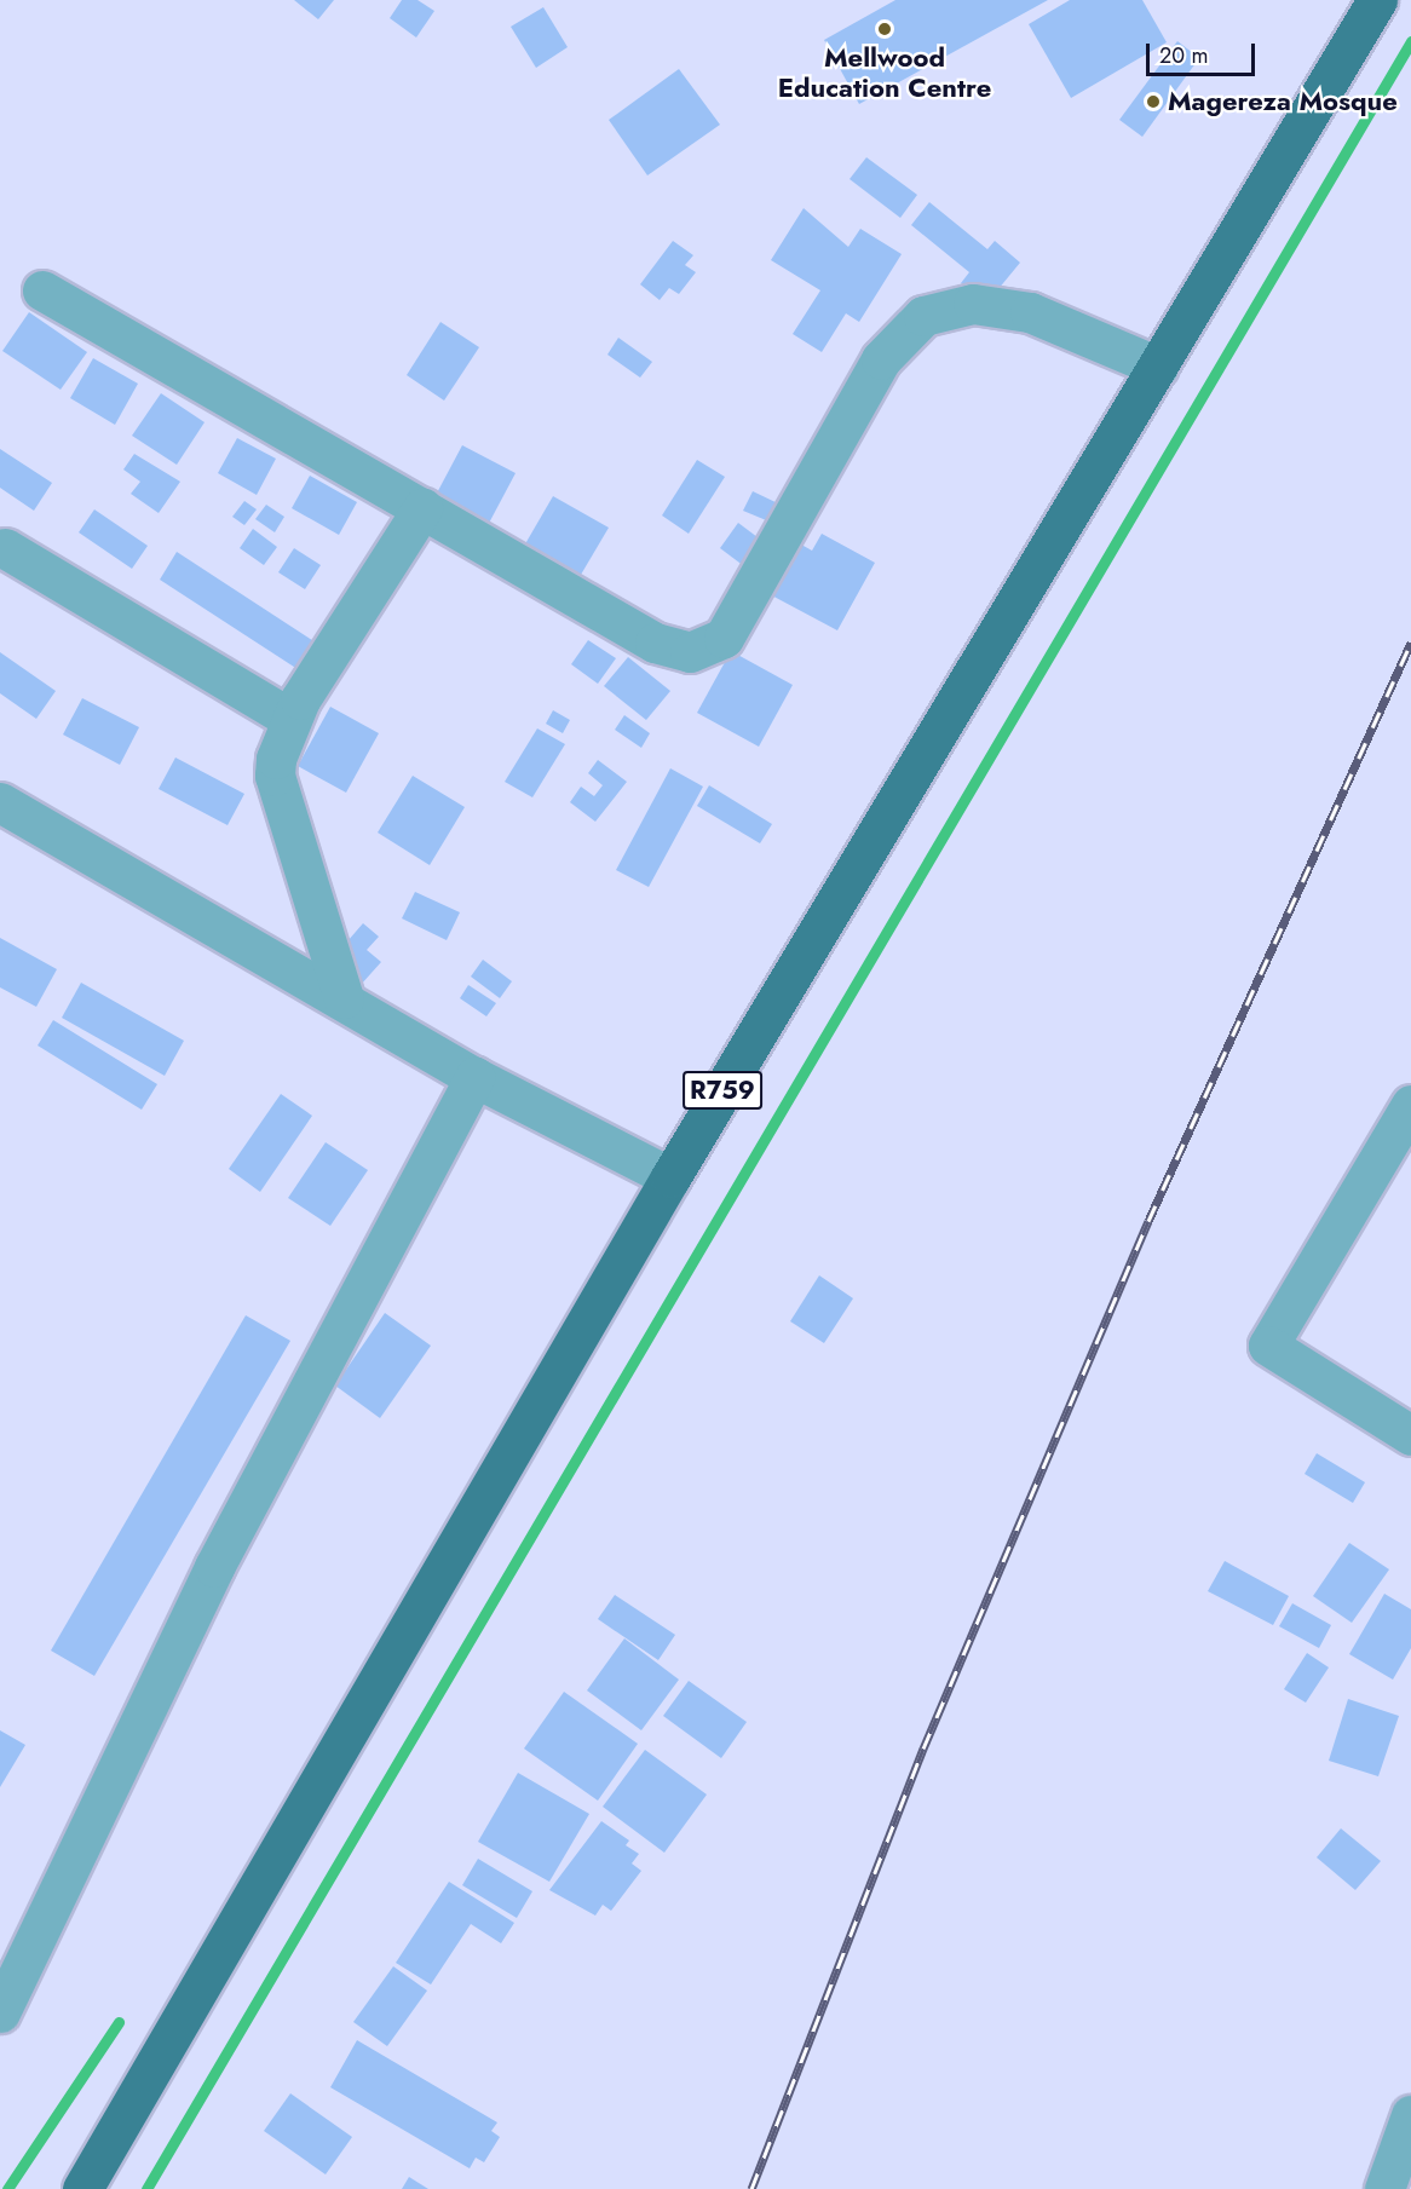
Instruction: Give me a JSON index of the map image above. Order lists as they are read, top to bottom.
{
  "streets": {
    "main road": ["R759"]
  },
  "places": ["Mellwood Education Centre", "Magereza Mosque"],
  "scale_bar": "20 m"
}
